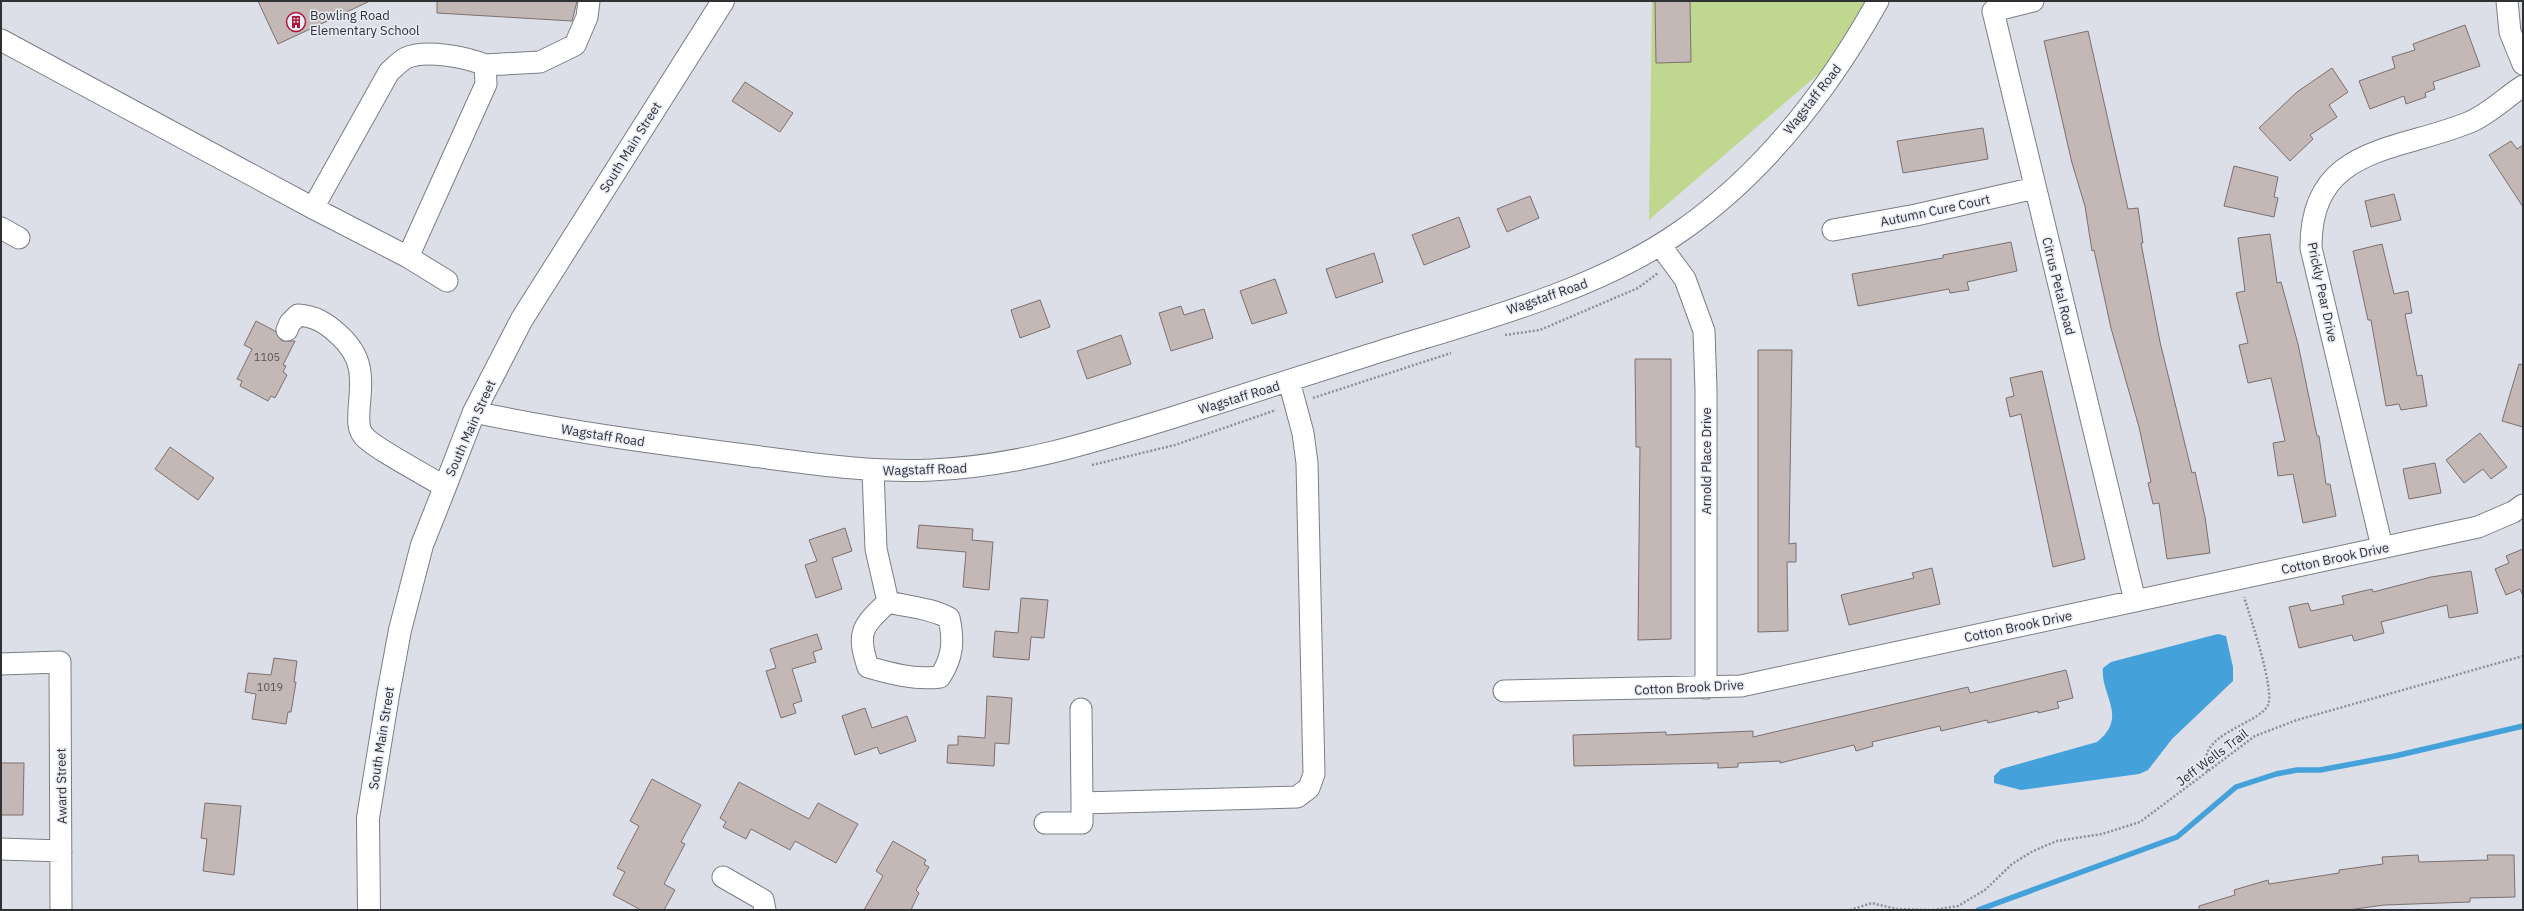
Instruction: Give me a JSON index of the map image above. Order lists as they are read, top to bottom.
{
  "streets": {
    "highway": ["South Main Street"],
    "street": [
      "Wagstaff Road",
      "Autumn Cure Court",
      "Citrus Petal Road",
      "Prickly Pear Drive",
      "Arnold Place Drive",
      "Cotton Brook Drive",
      "Award Street"
    ],
    "path": ["Jeff Wells Trail"]
  },
  "crossings": [
    ["Wagstaff Road", "South Main Street"],
    ["Wagstaff Road", "Arnold Place Drive"],
    ["Autumn Cure Court", "Citrus Petal Road"],
    ["Citrus Petal Road", "Cotton Brook Drive"],
    ["Prickly Pear Drive", "Cotton Brook Drive"],
    ["Arnold Place Drive", "Cotton Brook Drive"]
  ],
  "places": {
    "building": ["Bowling Road Elementary School"]
  },
  "house_numbers": ["1105", "1019"]
}
